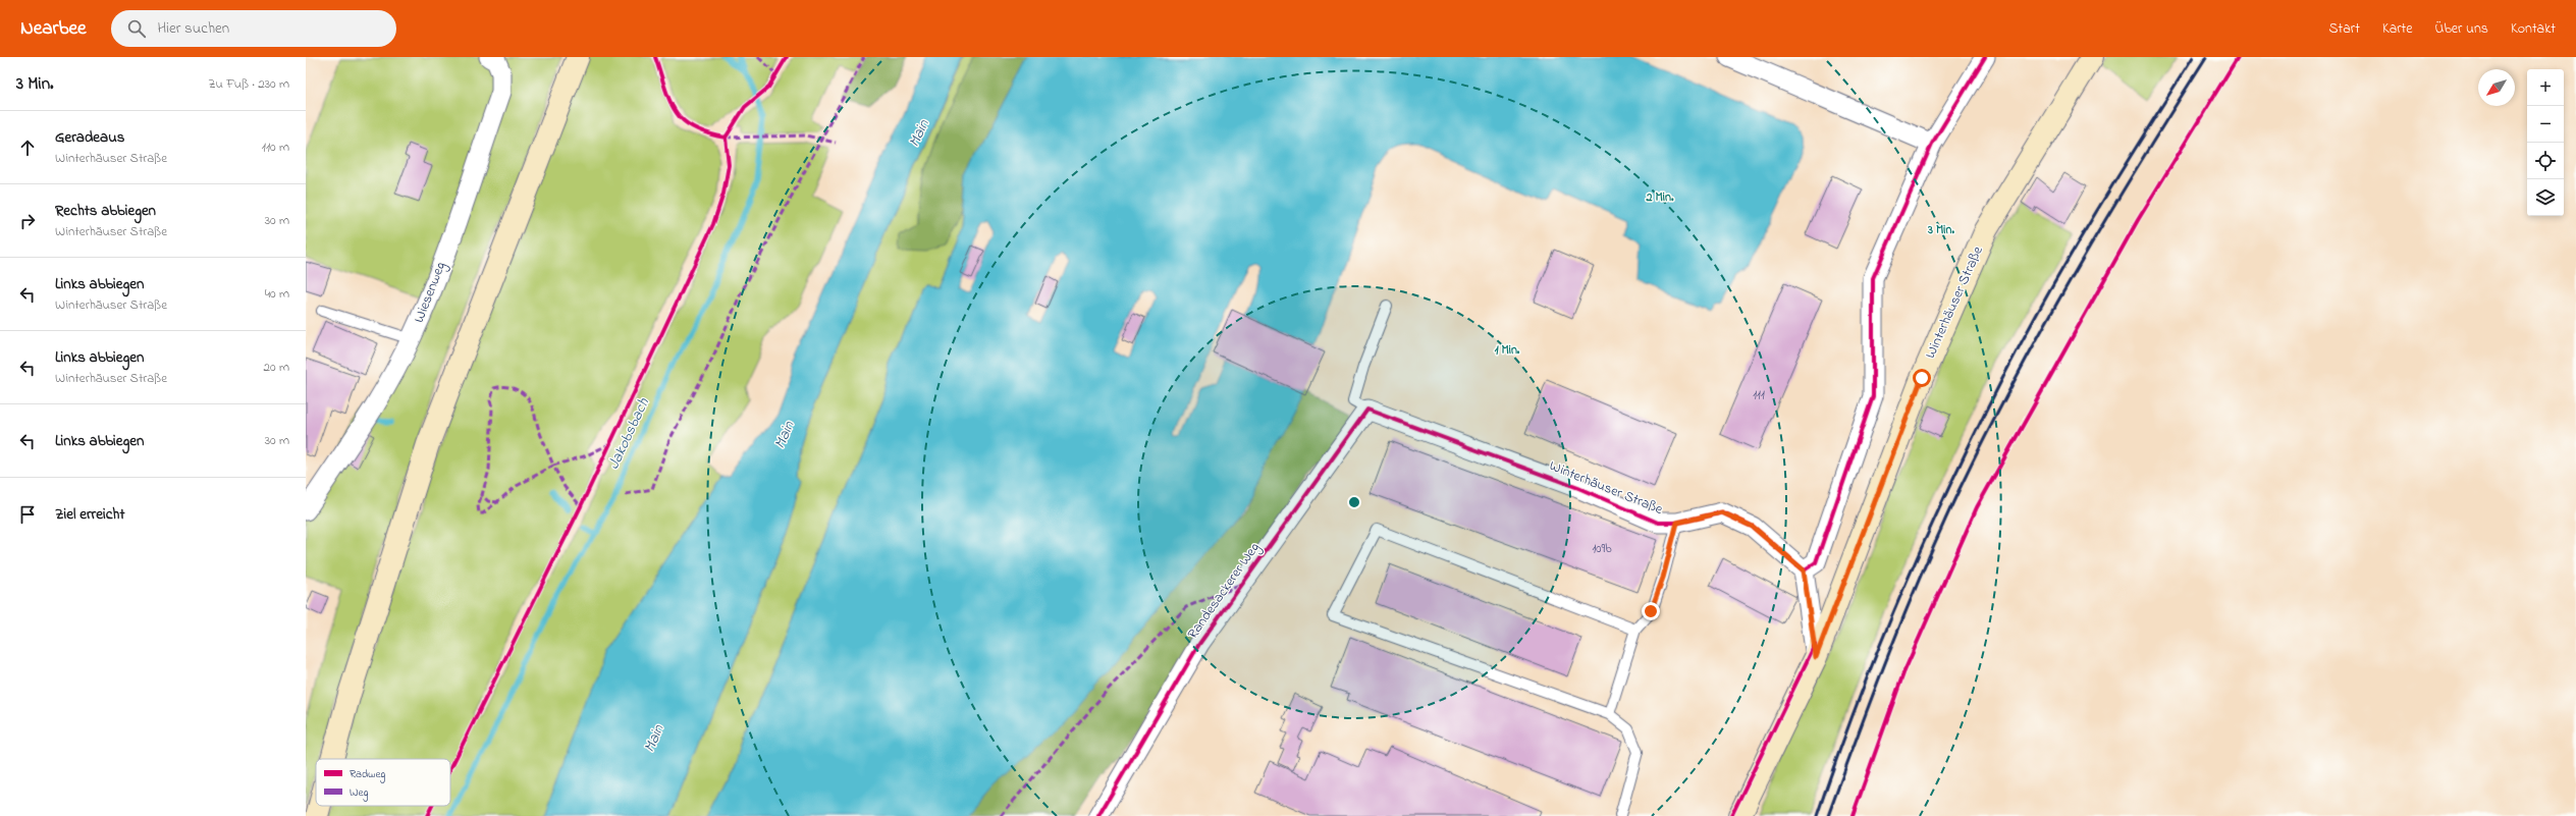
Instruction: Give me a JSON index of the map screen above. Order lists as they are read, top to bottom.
{
  "streets": {
    "main road": ["Winterhäuser Straße"],
    "street": ["Wiesenweg", "Randesackerer Weg"]
  },
  "crossings": [
    ["Winterhäuser Straße", "Randesackerer Weg"]
  ],
  "water": ["Main", "Jakobsbach"],
  "house_numbers": ["111", "109b"],
  "legend": ["Radweg", "Weg"],
  "north": "bottom left",
  "page": {
    "header": "Nearbee",
    "search": "Hier suchen",
    "nav": [
      "Start",
      "Karte",
      "Über uns",
      "Kontakt"
    ],
    "heading": ["3 Min.", "Zu Fuß · 230 m"],
    "map_buttons": ["+", "−"],
    "list": [
      ["Geradeaus", "Winterhäuser Straße", "110 m"],
      ["Rechts abbiegen", "Winterhäuser Straße", "30 m"],
      ["Links abbiegen", "Winterhäuser Straße", "40 m"],
      ["Links abbiegen", "Winterhäuser Straße", "20 m"],
      ["Links abbiegen", "30 m"],
      "Ziel erreicht"
    ]
  },
  "rings": ["2 Min.", "3 Min.", "1 Min."]
}
